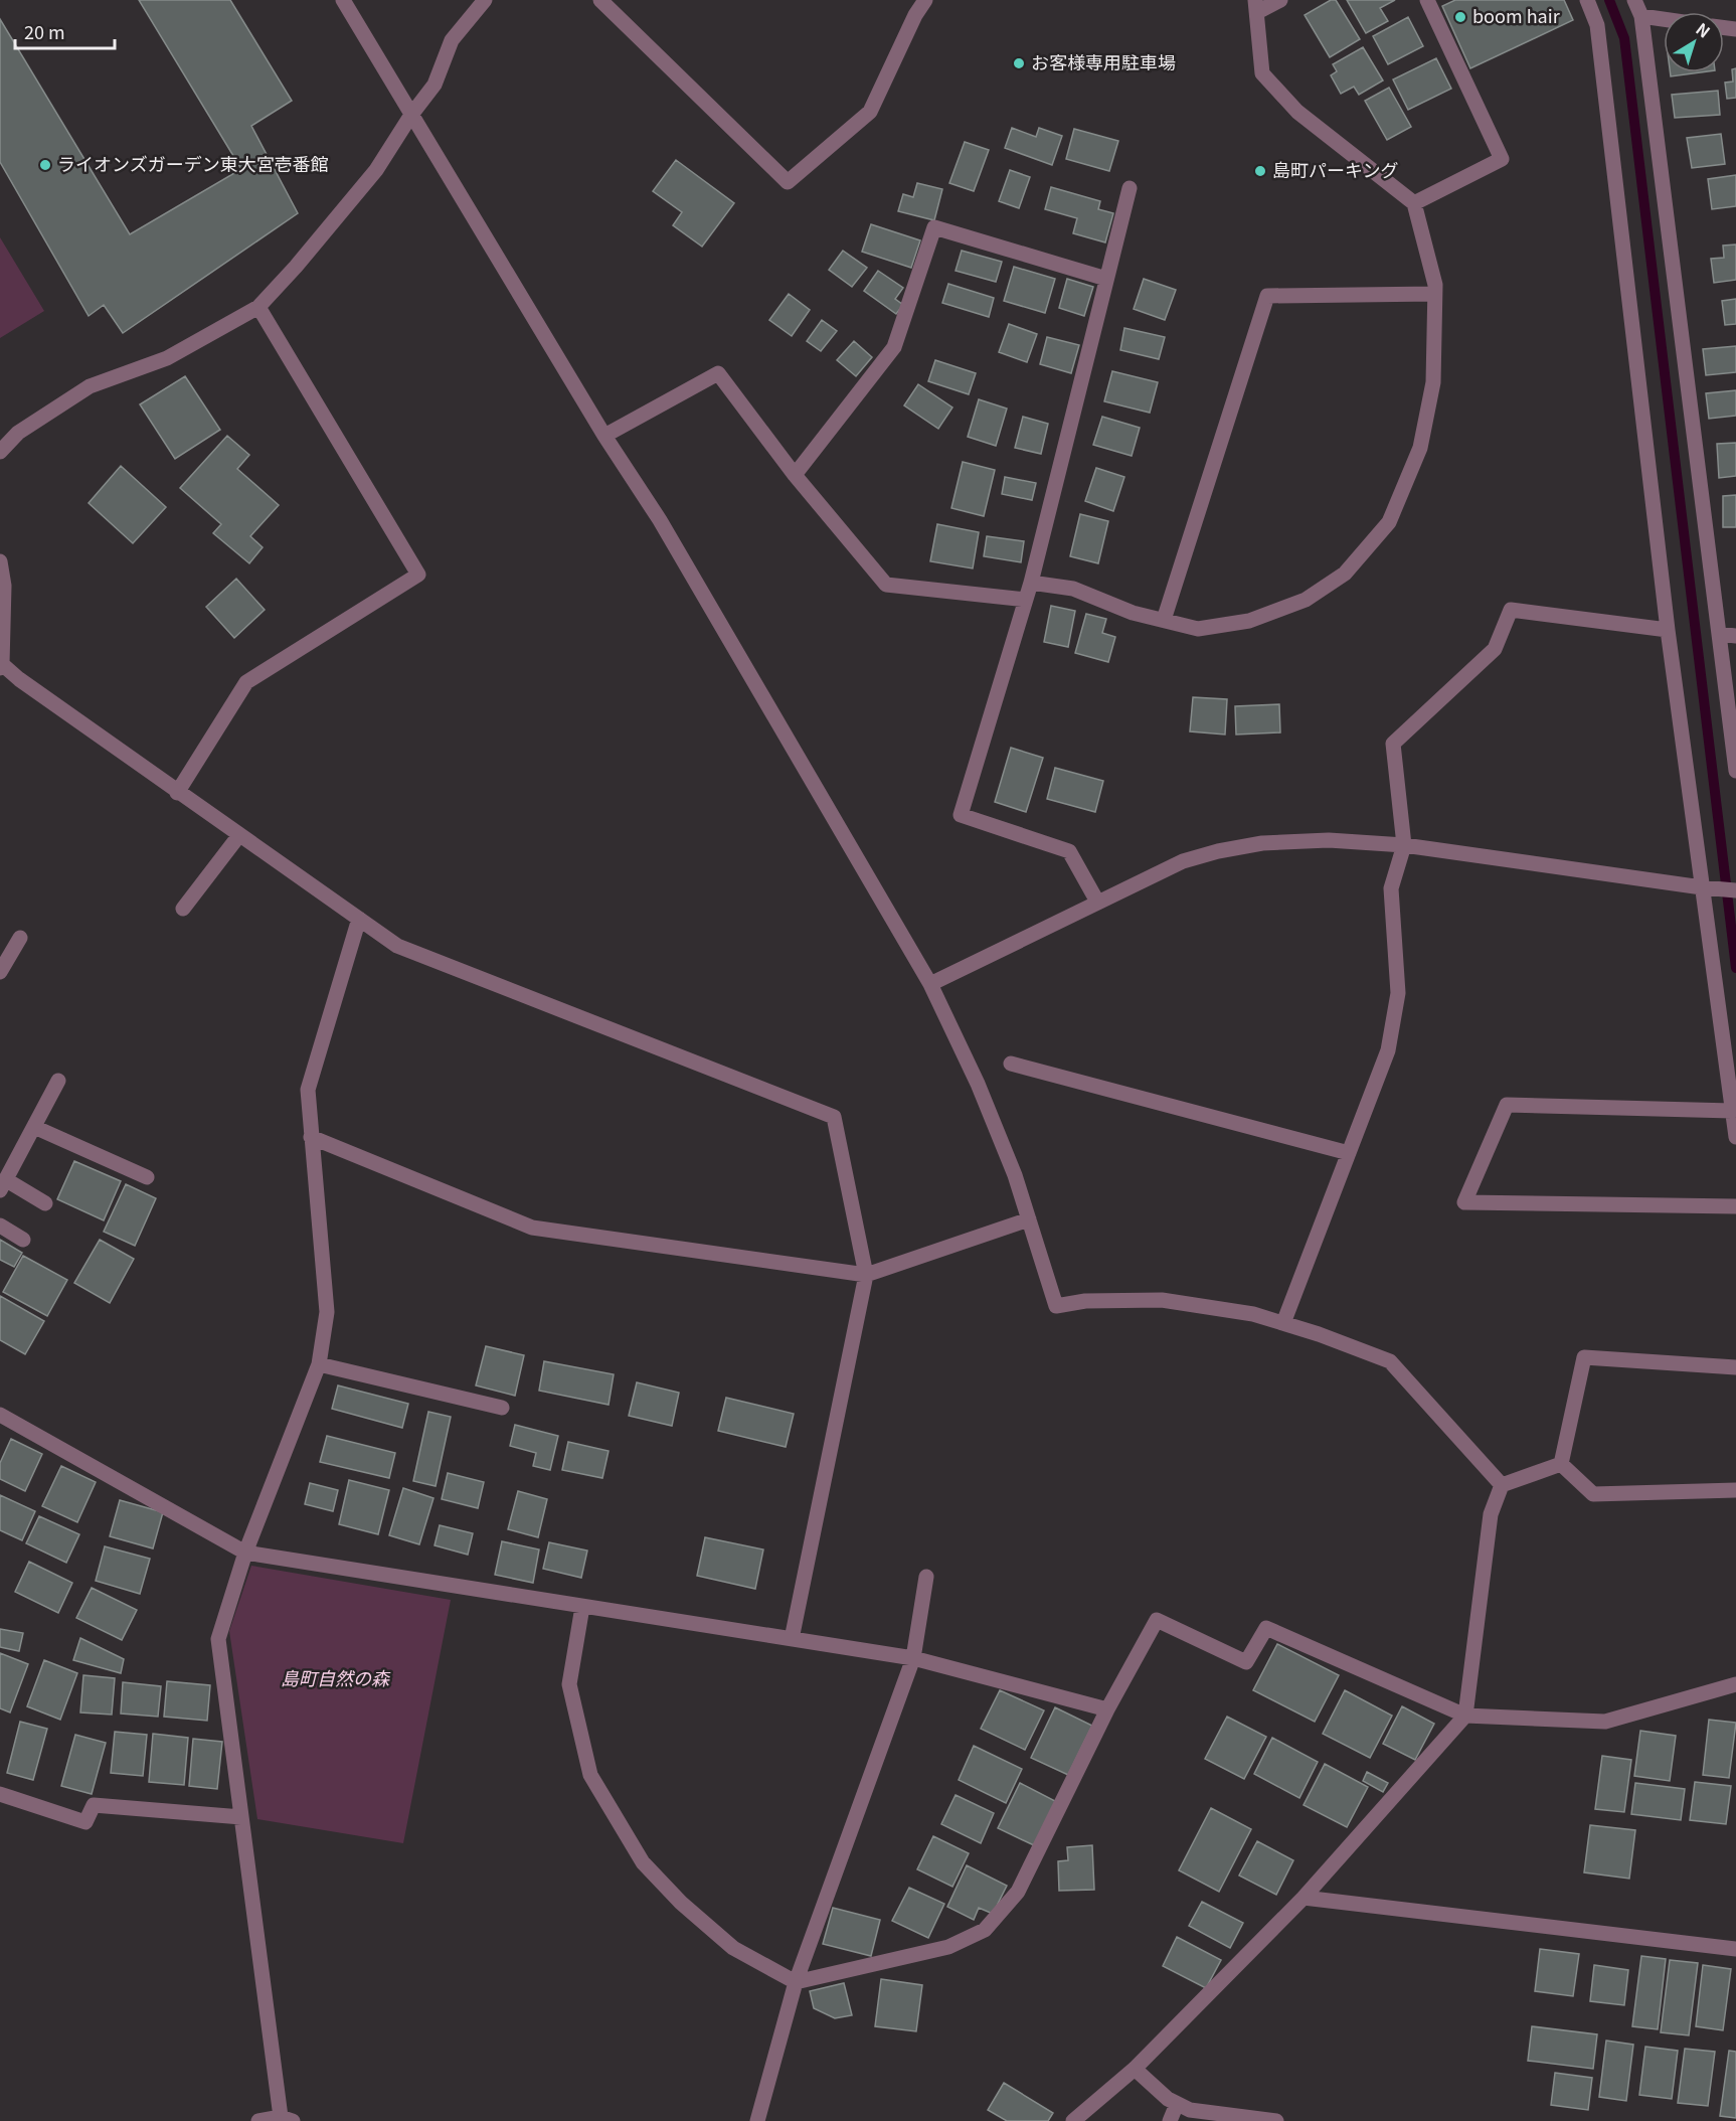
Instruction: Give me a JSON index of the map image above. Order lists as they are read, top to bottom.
{
  "parks": ["島町自然の森"],
  "places": [
    "boom hair",
    "お客様専用駐車場",
    "ライオンズガーデン東大宮壱番館",
    "島町パーキング"
  ],
  "scale_bar": "20 m",
  "north": "top right"
}
